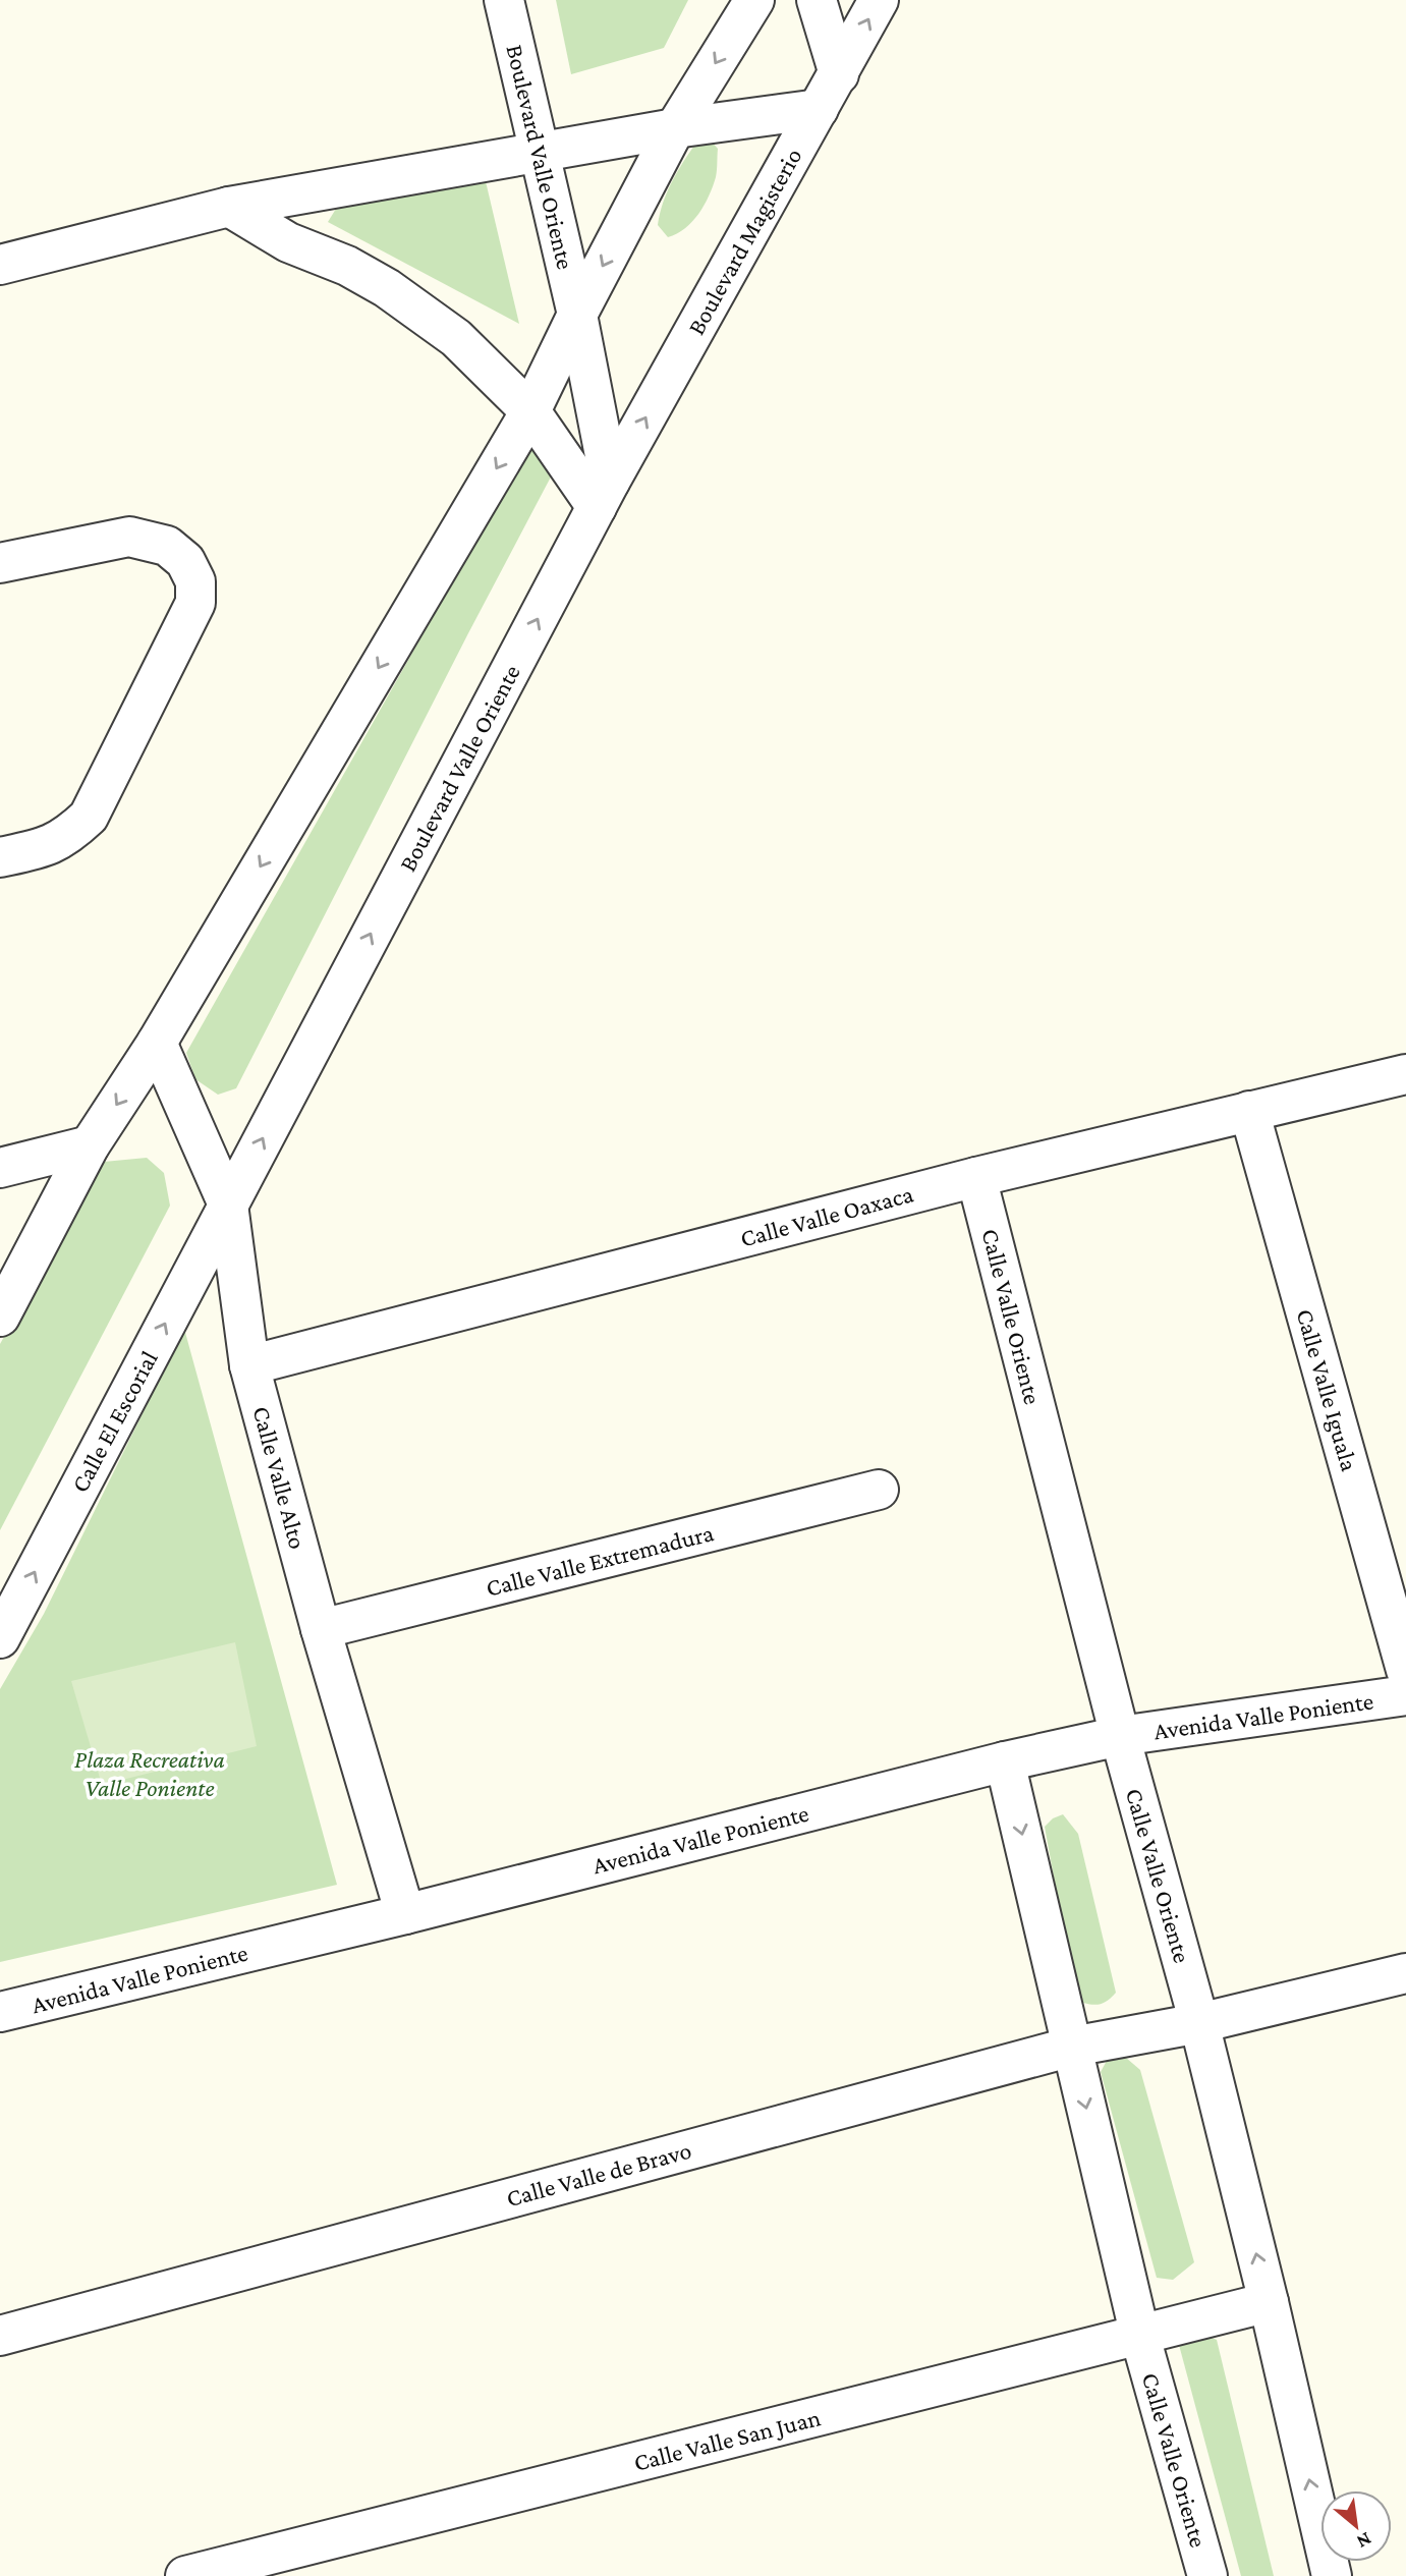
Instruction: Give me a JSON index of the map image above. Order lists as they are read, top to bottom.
{
  "streets": {
    "street": [
      "Boulevard Valle Oriente",
      "Boulevard Magisterio",
      "Calle Valle Oaxaca",
      "Calle Valle Oriente",
      "Calle Valle Iguala",
      "Calle El Escorial",
      "Calle Valle Alto",
      "Calle Valle Extremadura",
      "Avenida Valle Poniente",
      "Calle Valle de Bravo",
      "Calle Valle San Juan"
    ]
  },
  "crossings": [
    ["Boulevard Valle Oriente", "Boulevard Magisterio"],
    ["Boulevard Valle Oriente", "Calle El Escorial"],
    ["Boulevard Valle Oriente", "Calle Valle Alto"],
    ["Calle Valle Oaxaca", "Calle Valle Oriente"],
    ["Calle Valle Oaxaca", "Calle Valle Iguala"],
    ["Calle Valle Oaxaca", "Calle Valle Alto"],
    ["Calle Valle Oriente", "Avenida Valle Poniente"],
    ["Calle Valle Oriente", "Calle Valle de Bravo"],
    ["Calle Valle Oriente", "Calle Valle San Juan"],
    ["Calle El Escorial", "Calle Valle Alto"],
    ["Calle Valle Alto", "Calle Valle Extremadura"],
    ["Calle Valle Alto", "Avenida Valle Poniente"]
  ],
  "parks": ["Plaza Recreativa Valle Poniente"],
  "north": "bottom right"
}
